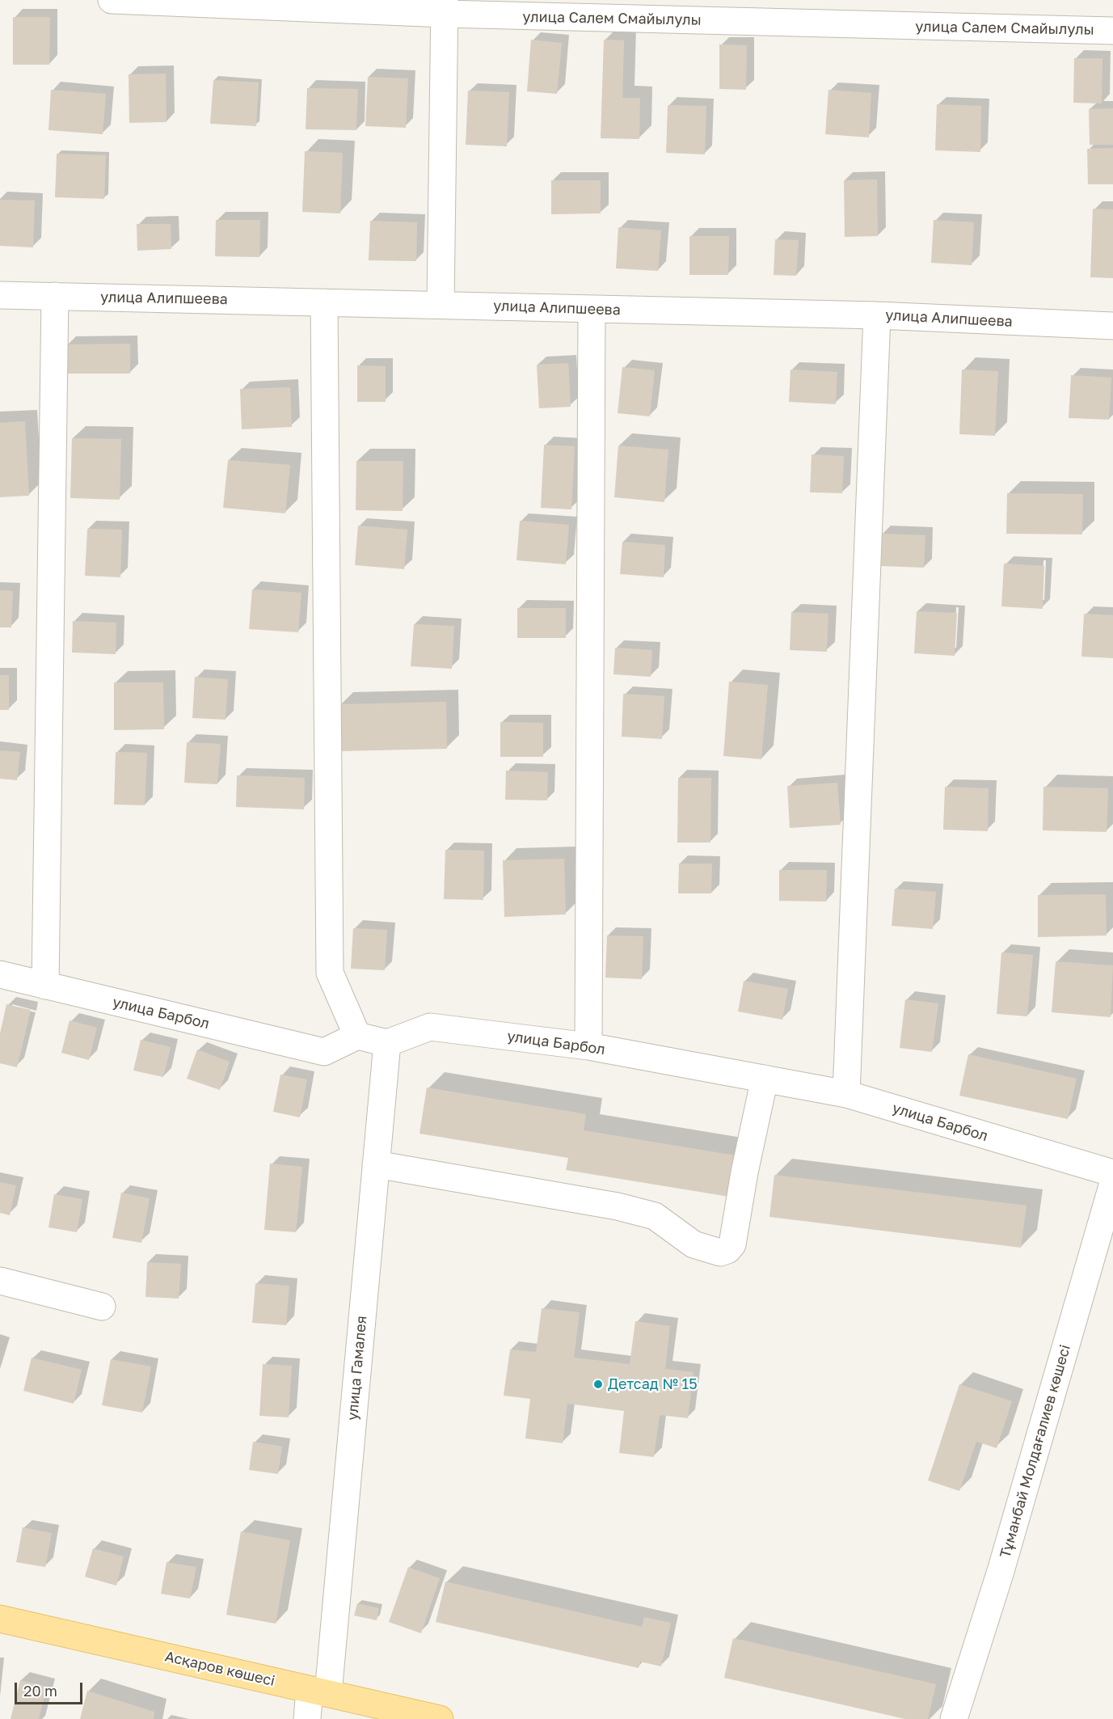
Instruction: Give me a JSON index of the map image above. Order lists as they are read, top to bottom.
{
  "streets": {
    "main road": ["Асқаров көшесі"],
    "street": [
      "улица Салем Смайылулы",
      "улица Алипшеева",
      "улица Барбол",
      "улица Гамалея",
      "Тұманбай Молдағалиев көшесі"
    ]
  },
  "crossings": [
    ["улица Барбол", "улица Гамалея"],
    ["улица Гамалея", "Асқаров көшесі"]
  ],
  "places": ["Детсад № 15"],
  "scale_bar": "20 m"
}
